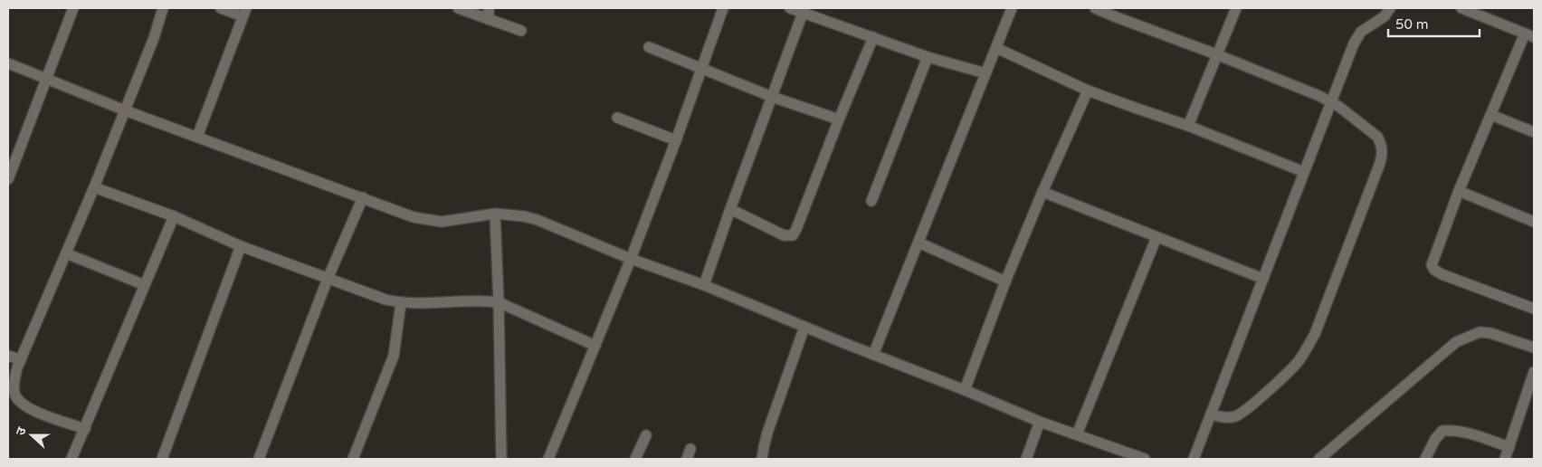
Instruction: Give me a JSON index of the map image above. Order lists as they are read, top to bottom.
{
  "scale_bar": "50 m",
  "north": "left"
}
